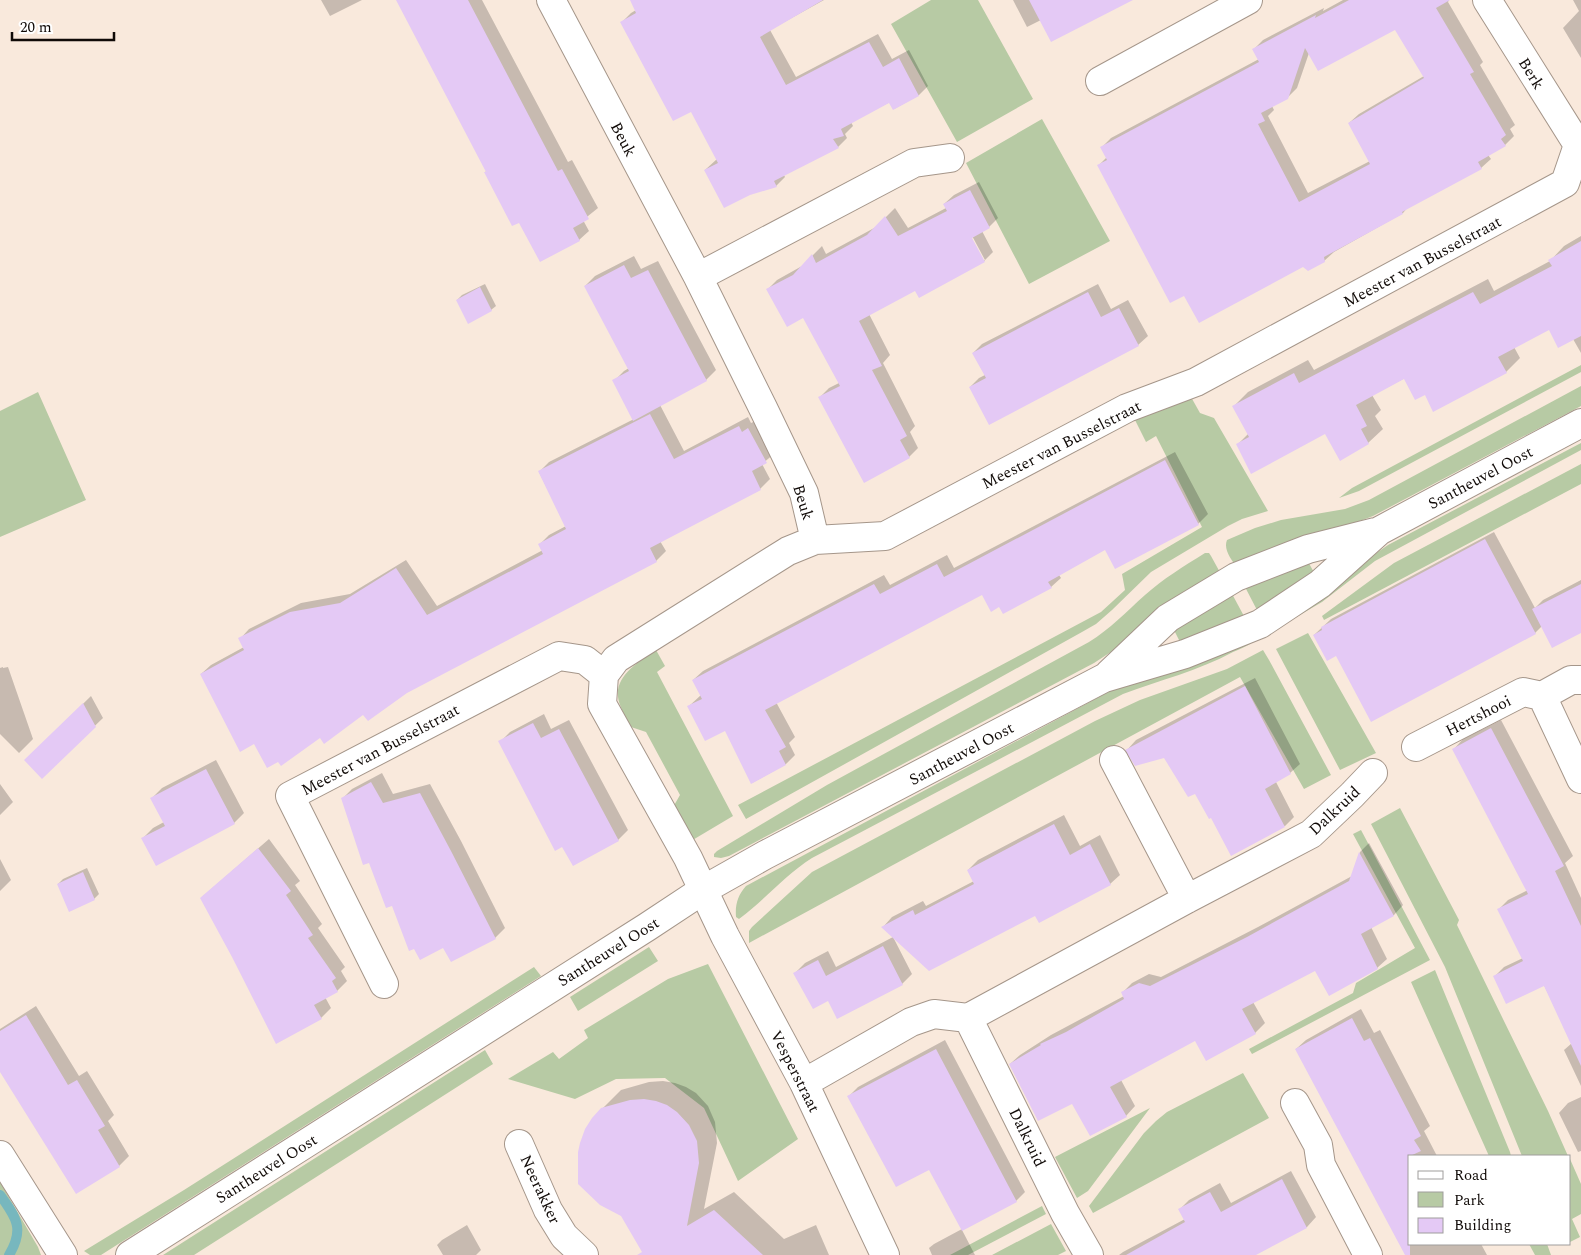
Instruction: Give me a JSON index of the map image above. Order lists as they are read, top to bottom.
{
  "streets": {
    "street": [
      "Berk",
      "Beuk",
      "Meester van Busselstraat",
      "Santheuvel Oost",
      "Hertshooi",
      "Dalkruid",
      "Vesperstraat",
      "Neerakker"
    ]
  },
  "crossings": [
    ["Berk", "Meester van Busselstraat"],
    ["Beuk", "Meester van Busselstraat"],
    ["Santheuvel Oost", "Vesperstraat"]
  ],
  "legend": ["Road", "Park", "Building"],
  "scale_bar": "20 m"
}
